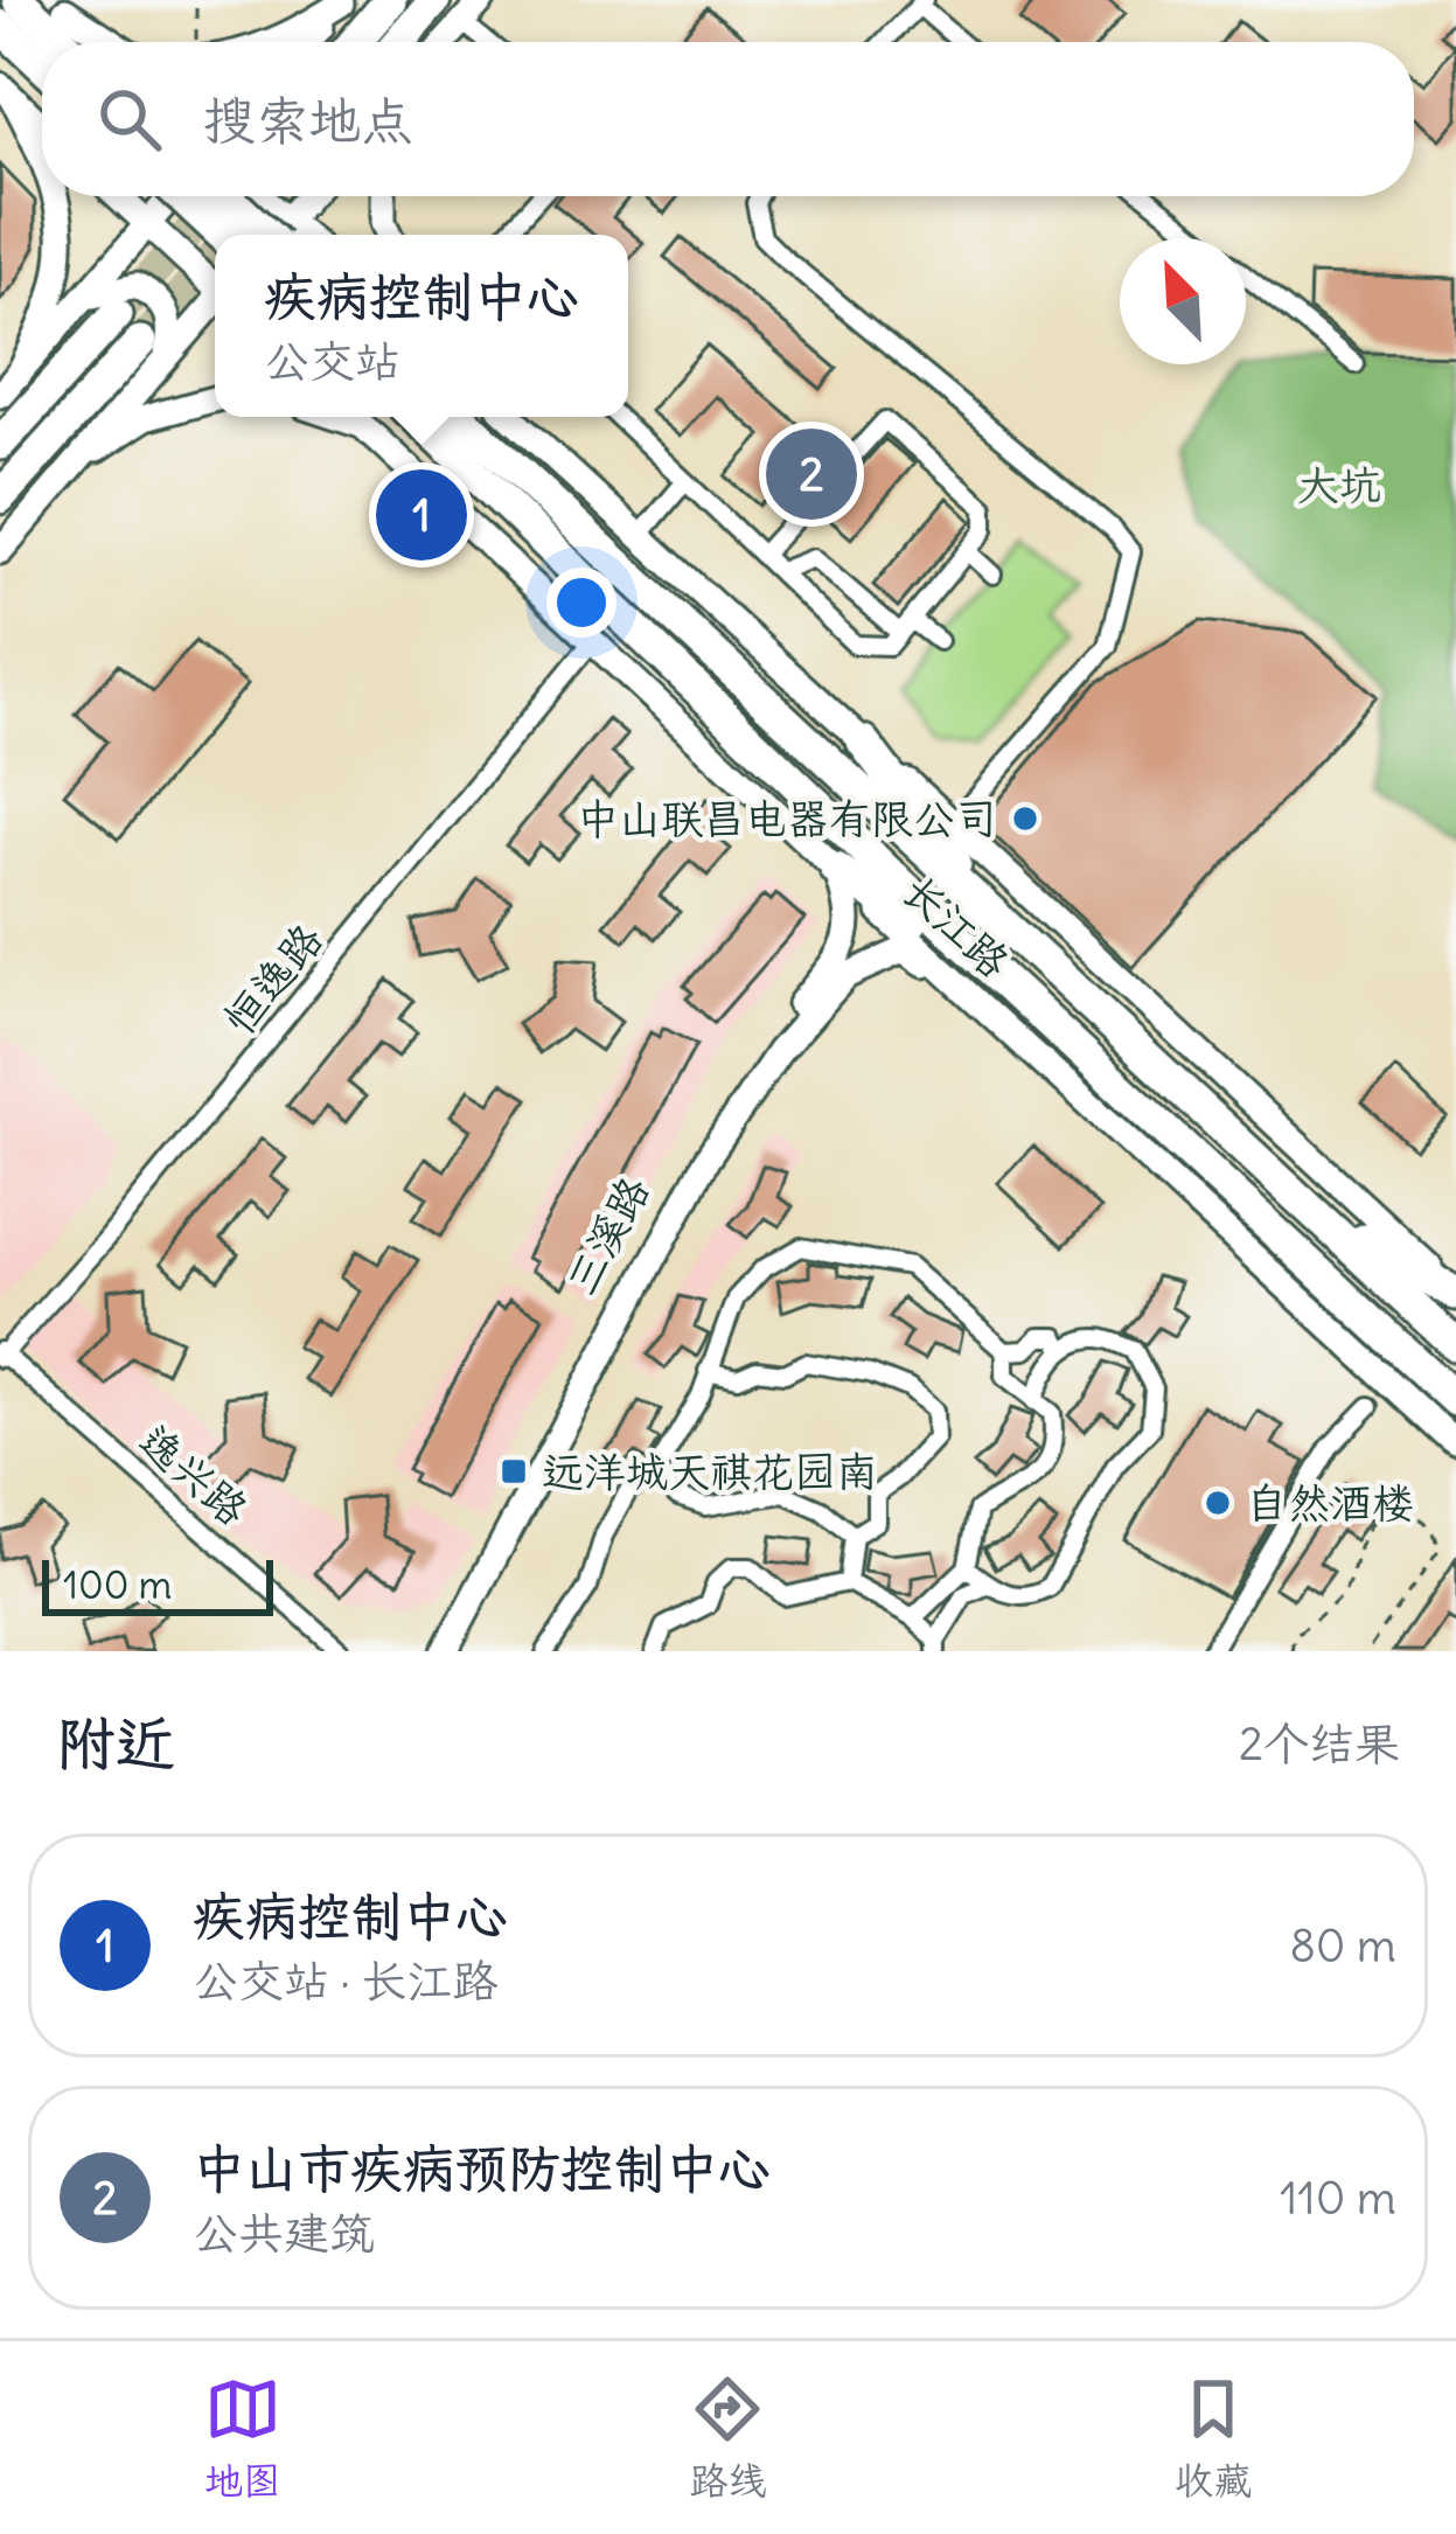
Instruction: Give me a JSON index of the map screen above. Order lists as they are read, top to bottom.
{
  "streets": {
    "highway": ["长江路"],
    "main road": ["三溪路"],
    "street": ["恒逸路", "逸兴路"]
  },
  "crossings": [
    ["长江路", "恒逸路"],
    ["长江路", "三溪路"],
    ["恒逸路", "逸兴路"]
  ],
  "parks": ["大坑"],
  "places": {
    "other": ["中山联昌电器有限公司", "自然酒楼"],
    "transit": ["远洋城天祺花园南"]
  },
  "scale_bar": "100 m",
  "north": "top left",
  "page": {
    "search": "搜索地点",
    "popup": ["疾病控制中心", "公交站"],
    "pins": ["2", "1"],
    "scale": "100 m",
    "heading": ["附近", "2个结果"],
    "list": [
      {
        "mark": "1",
        "name": "疾病控制中心",
        "note": "公交站 · 长江路",
        "value": "80 m"
      },
      {
        "mark": "2",
        "name": "中山市疾病预防控制中心",
        "note": "公共建筑",
        "value": "110 m"
      }
    ],
    "nav": ["地图", "路线", "收藏"]
  }
}
